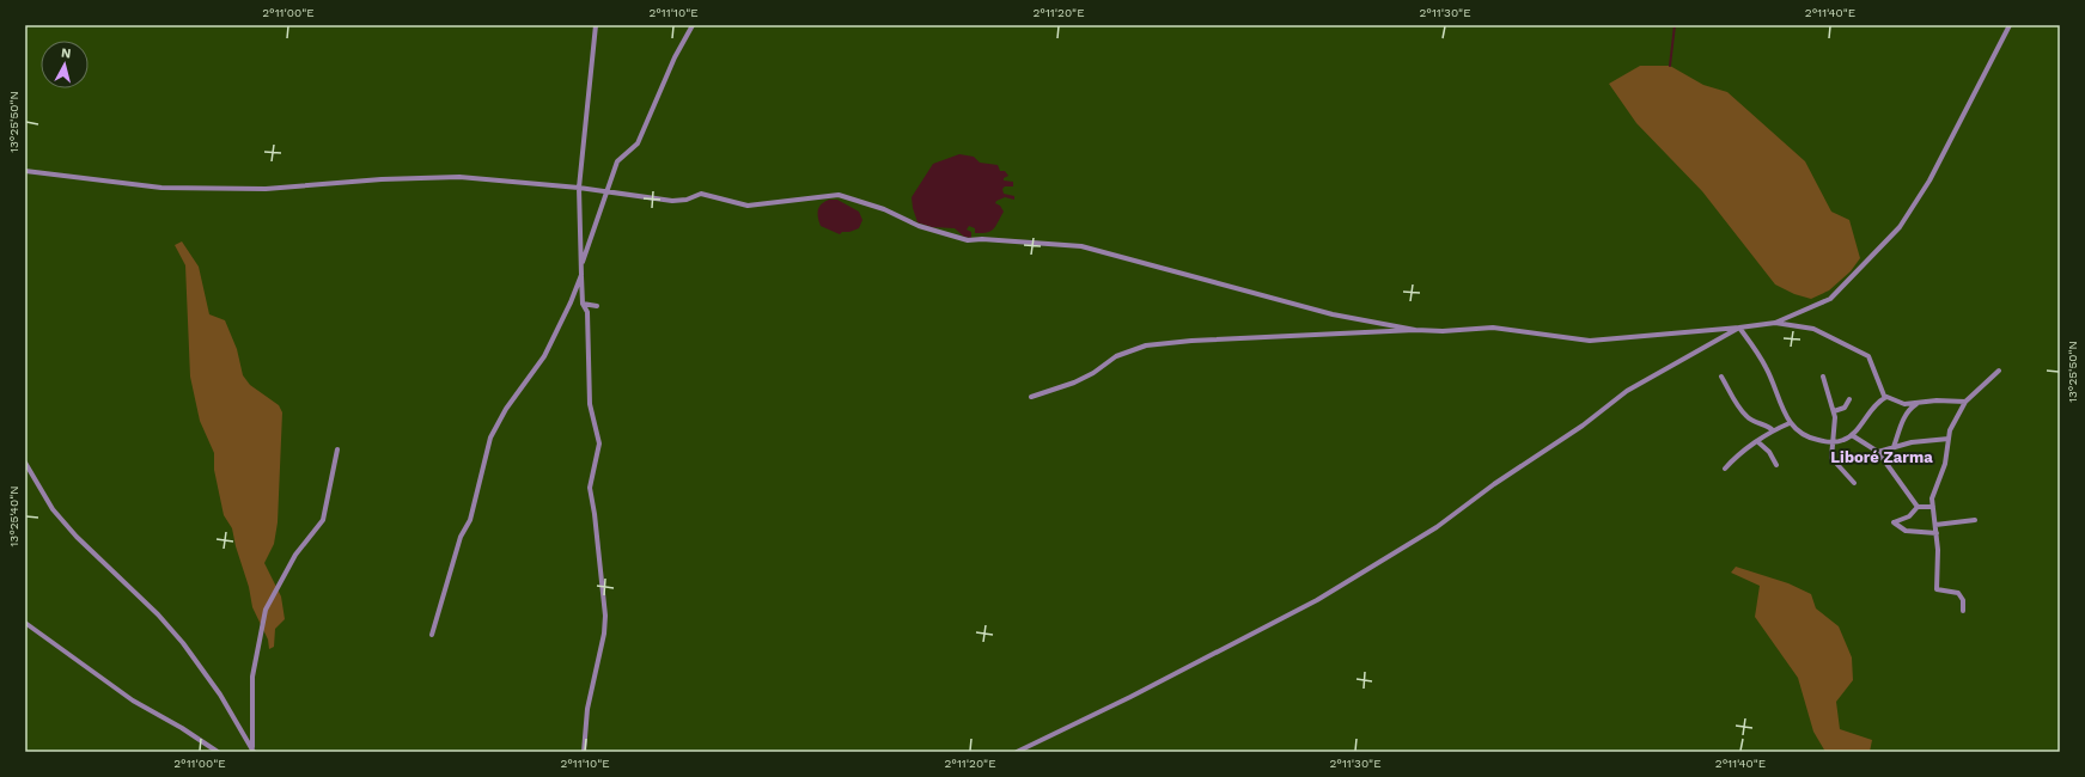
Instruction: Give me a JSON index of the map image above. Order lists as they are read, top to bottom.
{
  "districts": ["Liboré Zarma"],
  "north": "top",
  "coordinates": [
    "2°11'00\"E",
    "2°11'10\"E",
    "2°11'20\"E",
    "2°11'30\"E",
    "2°11'40\"E",
    "13°25'50\"N",
    "13°25'40\"N"
  ]
}
